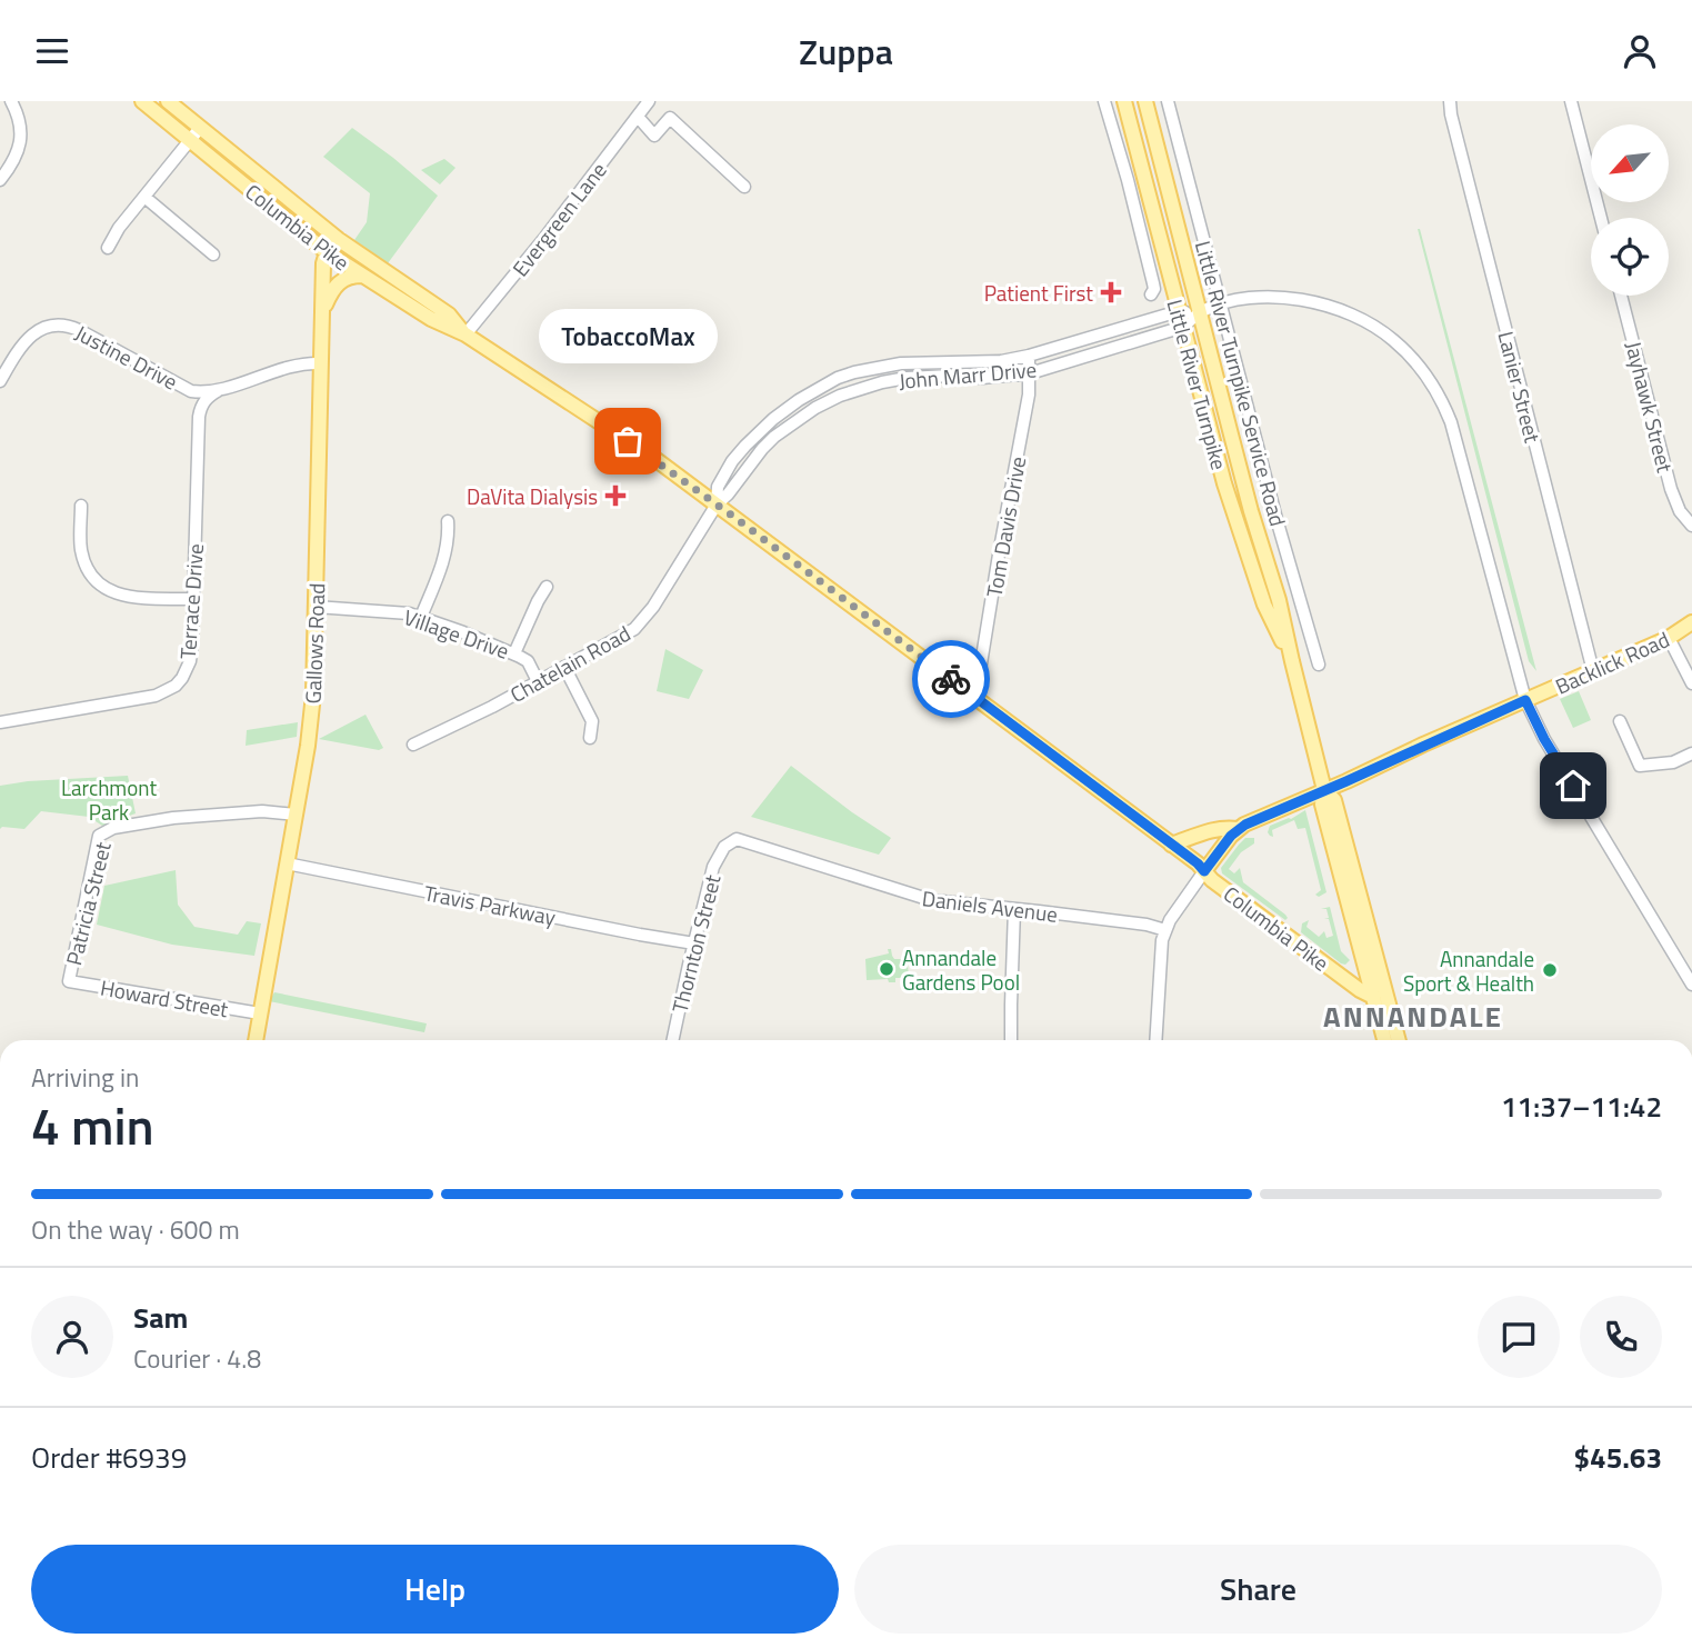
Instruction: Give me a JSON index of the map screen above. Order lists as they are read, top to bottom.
{
  "streets": {
    "main road": [
      "Columbia Pike",
      "Little River Turnpike",
      "Gallows Road",
      "Backlick Road"
    ],
    "street": [
      "Evergreen Lane",
      "Justine Drive",
      "John Marr Drive",
      "Little River Turnpike Service Road",
      "Lanier Street",
      "Jayhawk Street",
      "Tom Davis Drive",
      "Terrace Drive",
      "Village Drive",
      "Chatelain Road",
      "Patricia Street",
      "Travis Parkway",
      "Daniels Avenue",
      "Thornton Street",
      "Howard Street"
    ]
  },
  "crossings": [
    ["Evergreen Lane", "Columbia Pike"],
    ["Columbia Pike", "John Marr Drive"],
    ["Columbia Pike", "Little River Turnpike"],
    ["Columbia Pike", "Tom Davis Drive"],
    ["Columbia Pike", "Gallows Road"],
    ["Columbia Pike", "Backlick Road"],
    ["Columbia Pike", "Chatelain Road"],
    ["Justine Drive", "Gallows Road"],
    ["John Marr Drive", "Little River Turnpike Service Road"],
    ["John Marr Drive", "Little River Turnpike"],
    ["John Marr Drive", "Tom Davis Drive"],
    ["John Marr Drive", "Backlick Road"],
    ["John Marr Drive", "Chatelain Road"],
    ["Little River Turnpike", "Backlick Road"],
    ["Lanier Street", "Backlick Road"],
    ["Village Drive", "Gallows Road"],
    ["Village Drive", "Chatelain Road"],
    ["Gallows Road", "Patricia Street"],
    ["Gallows Road", "Travis Parkway"],
    ["Gallows Road", "Howard Street"],
    ["Patricia Street", "Howard Street"],
    ["Travis Parkway", "Thornton Street"],
    ["Daniels Avenue", "Thornton Street"]
  ],
  "districts": ["ANNANDALE"],
  "parks": ["Larchmont Park"],
  "places": {
    "health": ["Patient First", "DaVita Dialysis"],
    "other": ["TobaccoMax", "Annandale Gardens Pool", "Annandale Sport & Health"]
  },
  "north": "bottom left",
  "page": {
    "header": "Zuppa",
    "bubble": "TobaccoMax",
    "heading": ["4 min", "Arriving in", "11:37–11:42"],
    "panel": [
      "Sam",
      "Courier · 4.8",
      "Order #6939",
      "$45.63"
    ],
    "bar": "On the way · 600 m",
    "buttons": ["Help", "Share"]
  }
}
